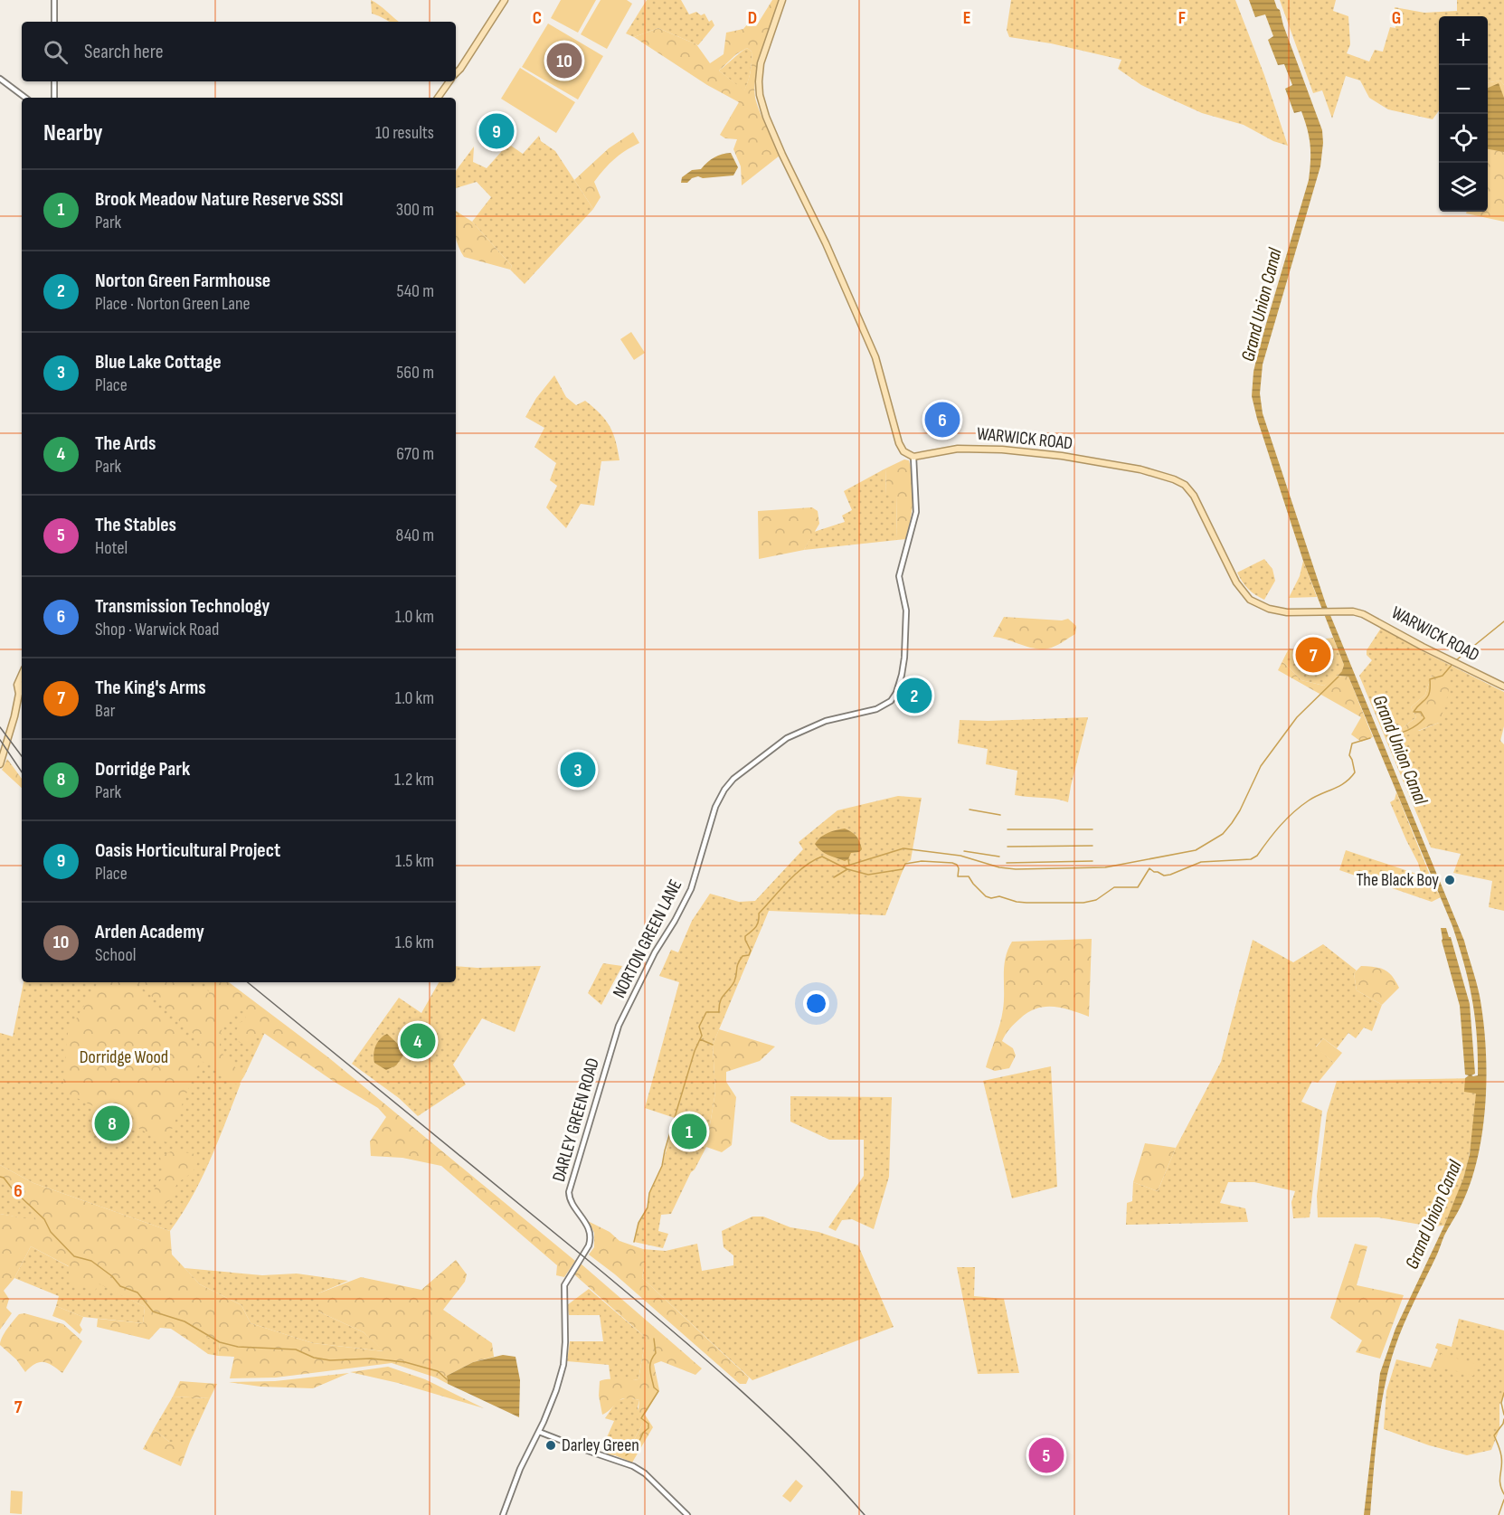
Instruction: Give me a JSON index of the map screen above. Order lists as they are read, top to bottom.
{
  "streets": {
    "main road": ["WARWICK ROAD"],
    "street": ["NORTON GREEN LANE", "DARLEY GREEN ROAD"]
  },
  "crossings": [
    ["WARWICK ROAD", "NORTON GREEN LANE"],
    ["NORTON GREEN LANE", "DARLEY GREEN ROAD"]
  ],
  "water": ["Grand Union Canal"],
  "parks": ["Dorridge Wood"],
  "places": ["The Black Boy", "Darley Green"],
  "page": {
    "map_buttons": ["+", "−"],
    "search": "Search here",
    "pins": [
      "10",
      "9",
      "6",
      "7",
      "2",
      "3",
      "4",
      "8",
      "1",
      "5"
    ],
    "heading": ["Nearby", "10 results"],
    "list": [
      {
        "mark": "1",
        "name": "Brook Meadow Nature Reserve SSSI",
        "note": "Park",
        "value": "300 m"
      },
      {
        "mark": "2",
        "name": "Norton Green Farmhouse",
        "note": "Place · Norton Green Lane",
        "value": "540 m"
      },
      {
        "mark": "3",
        "name": "Blue Lake Cottage",
        "note": "Place",
        "value": "560 m"
      },
      {
        "mark": "4",
        "name": "The Ards",
        "note": "Park",
        "value": "670 m"
      },
      {
        "mark": "5",
        "name": "The Stables",
        "note": "Hotel",
        "value": "840 m"
      },
      {
        "mark": "6",
        "name": "Transmission Technology",
        "note": "Shop · Warwick Road",
        "value": "1.0 km"
      },
      {
        "mark": "7",
        "name": "The King's Arms",
        "note": "Bar",
        "value": "1.0 km"
      },
      {
        "mark": "8",
        "name": "Dorridge Park",
        "note": "Park",
        "value": "1.2 km"
      },
      {
        "mark": "9",
        "name": "Oasis Horticultural Project",
        "note": "Place",
        "value": "1.5 km"
      },
      {
        "mark": "10",
        "name": "Arden Academy",
        "note": "School",
        "value": "1.6 km"
      }
    ]
  },
  "grid": {
    "columns": [
      "C",
      "D",
      "E",
      "F",
      "G"
    ],
    "rows": ["6", "7"]
  }
}
